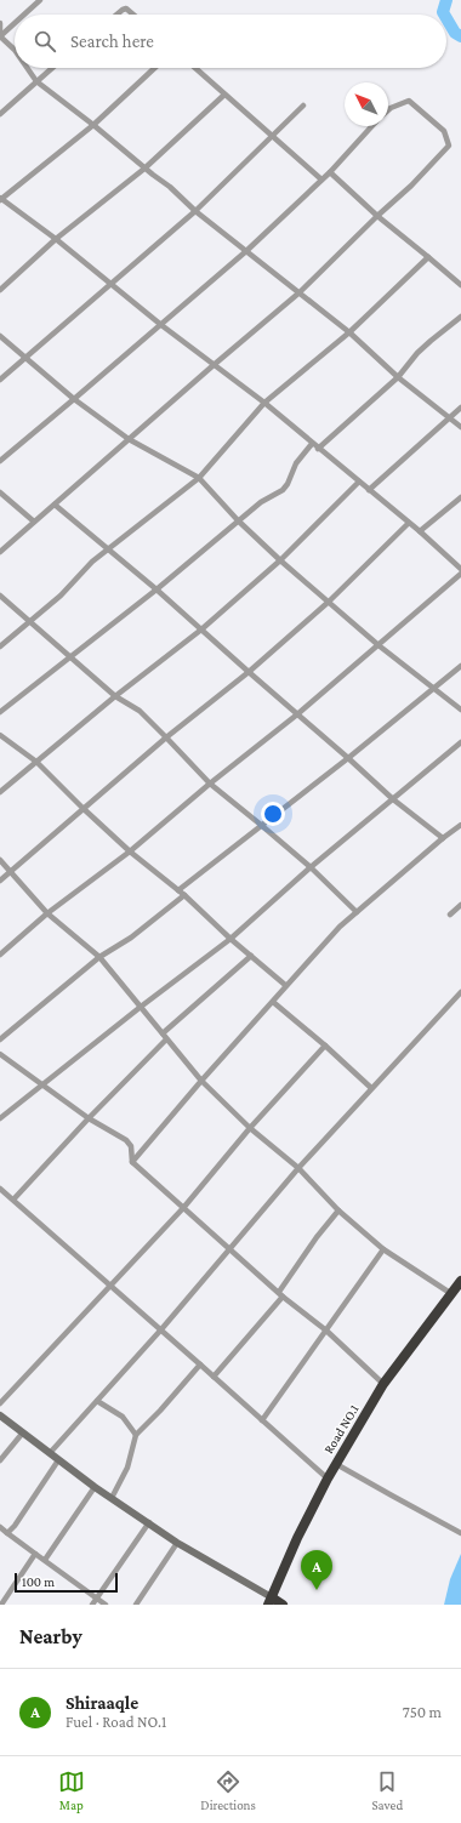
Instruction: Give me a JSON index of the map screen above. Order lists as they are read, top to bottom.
{
  "streets": {
    "highway": ["Road NO.1"]
  },
  "scale_bar": "100 m",
  "north": "top left",
  "page": {
    "search": "Search here",
    "pins": "A",
    "scale": "100 m",
    "heading": "Nearby",
    "list": [
      {
        "mark": "A",
        "name": "Shiraaqle",
        "note": "Fuel · Road NO.1",
        "value": "750 m"
      }
    ],
    "nav": ["Map", "Directions", "Saved"]
  }
}
